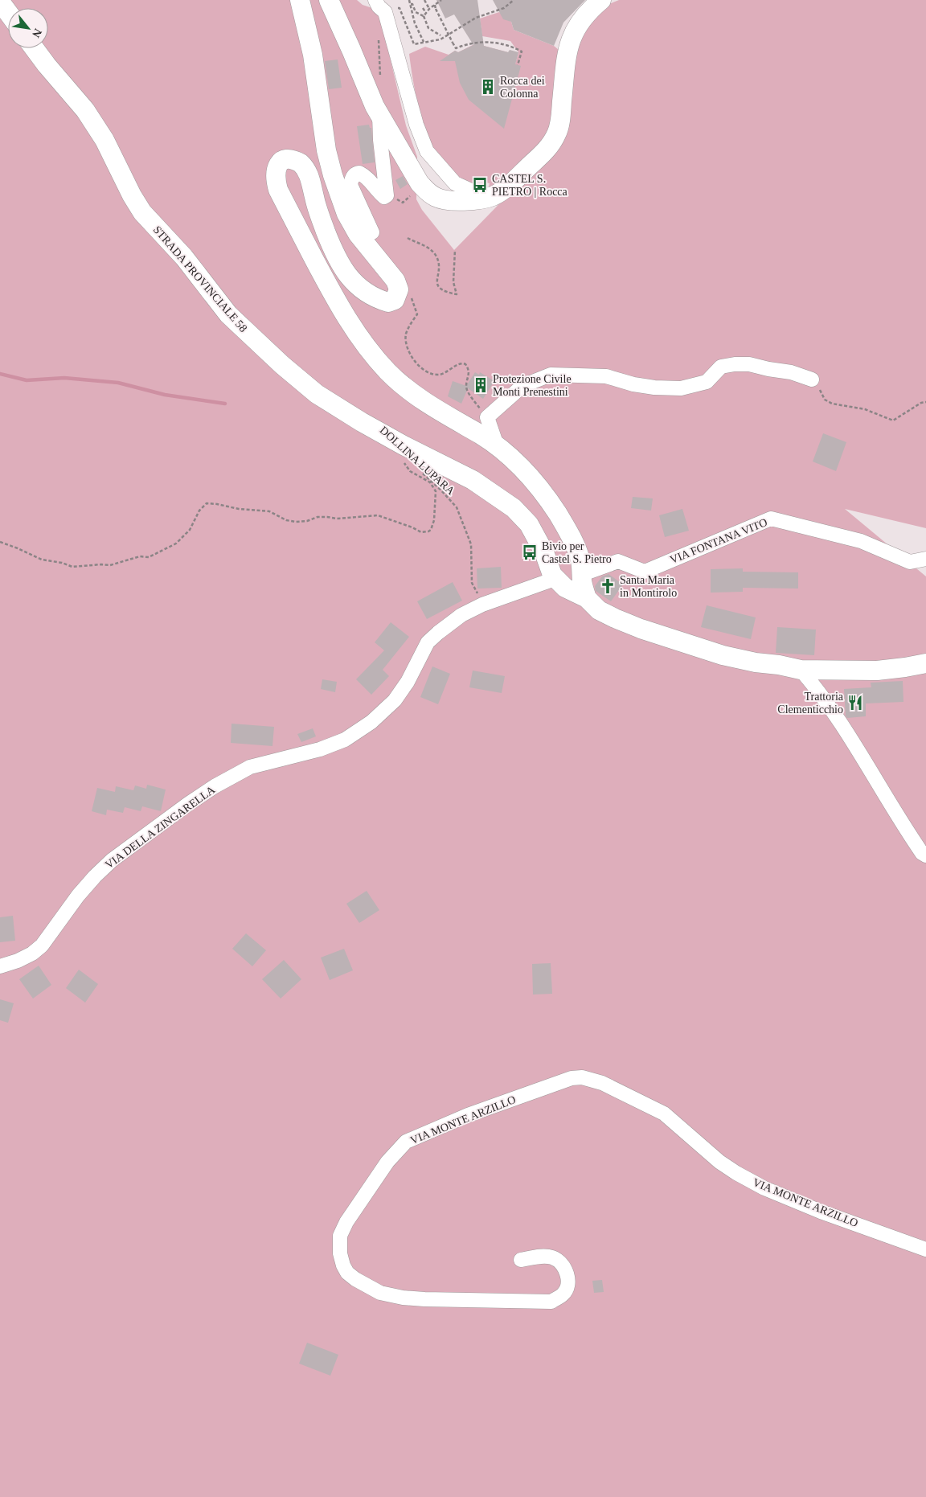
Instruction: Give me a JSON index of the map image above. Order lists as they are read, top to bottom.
{
  "streets": {
    "street": [
      "STRADA PROVINCIALE 58",
      "VIA FONTANA VITO",
      "VIA DELLA ZINGARELLA",
      "VIA MONTE ARZILLO"
    ],
    "path": ["DOLLINA LUPARA"]
  },
  "crossings": [
    ["STRADA PROVINCIALE 58", "VIA DELLA ZINGARELLA"],
    ["DOLLINA LUPARA", "VIA DELLA ZINGARELLA"]
  ],
  "places": {
    "building": ["Rocca dei Colonna", "Protezione Civile Monti Prenestini"],
    "bus stop": ["CASTEL S. PIETRO | Rocca", "Bivio per Castel S. Pietro"],
    "church": ["Santa Maria in Montirolo"],
    "restaurant": ["Trattoria Clementicchio"]
  },
  "north": "bottom right"
}
